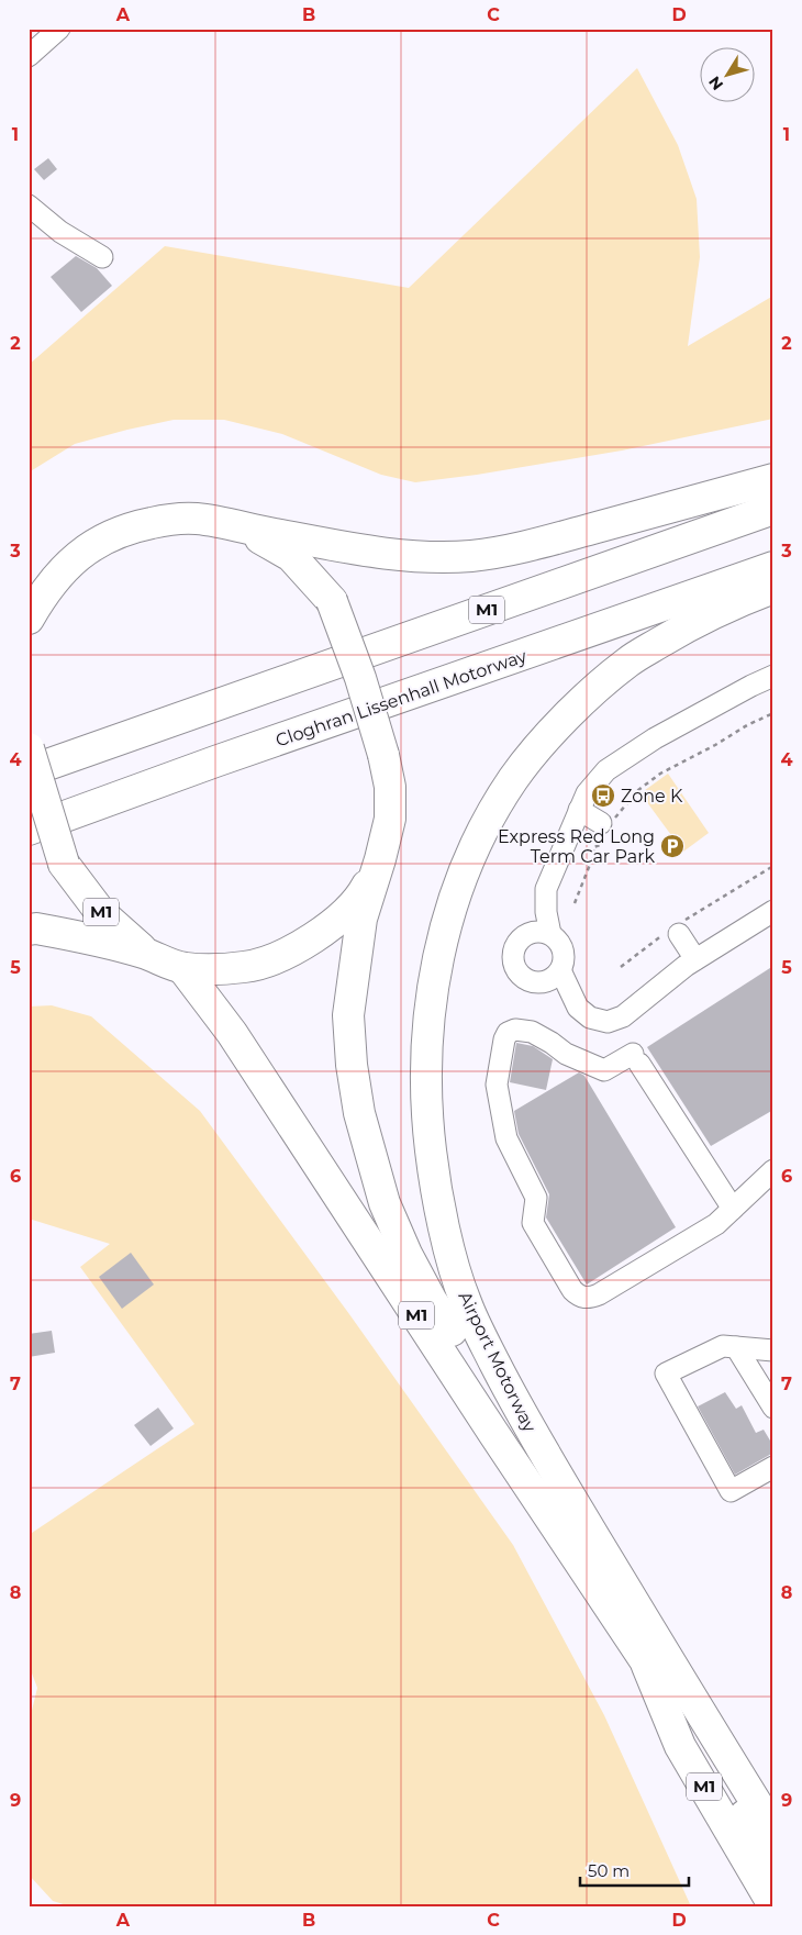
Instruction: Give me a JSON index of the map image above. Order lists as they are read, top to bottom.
{
  "streets": {
    "highway": ["M1", "Cloghran Lissenhall Motorway", "Airport Motorway"]
  },
  "crossings": [
    ["M1", "Airport Motorway"]
  ],
  "places": {
    "bus stop": ["Zone K"],
    "parking": ["Express Red Long Term Car Park"]
  },
  "scale_bar": "50 m",
  "north": "bottom left",
  "grid": {
    "columns": [
      "A",
      "B",
      "C",
      "D"
    ],
    "rows": [
      "1",
      "2",
      "3",
      "4",
      "5",
      "6",
      "7",
      "8",
      "9"
    ]
  }
}
